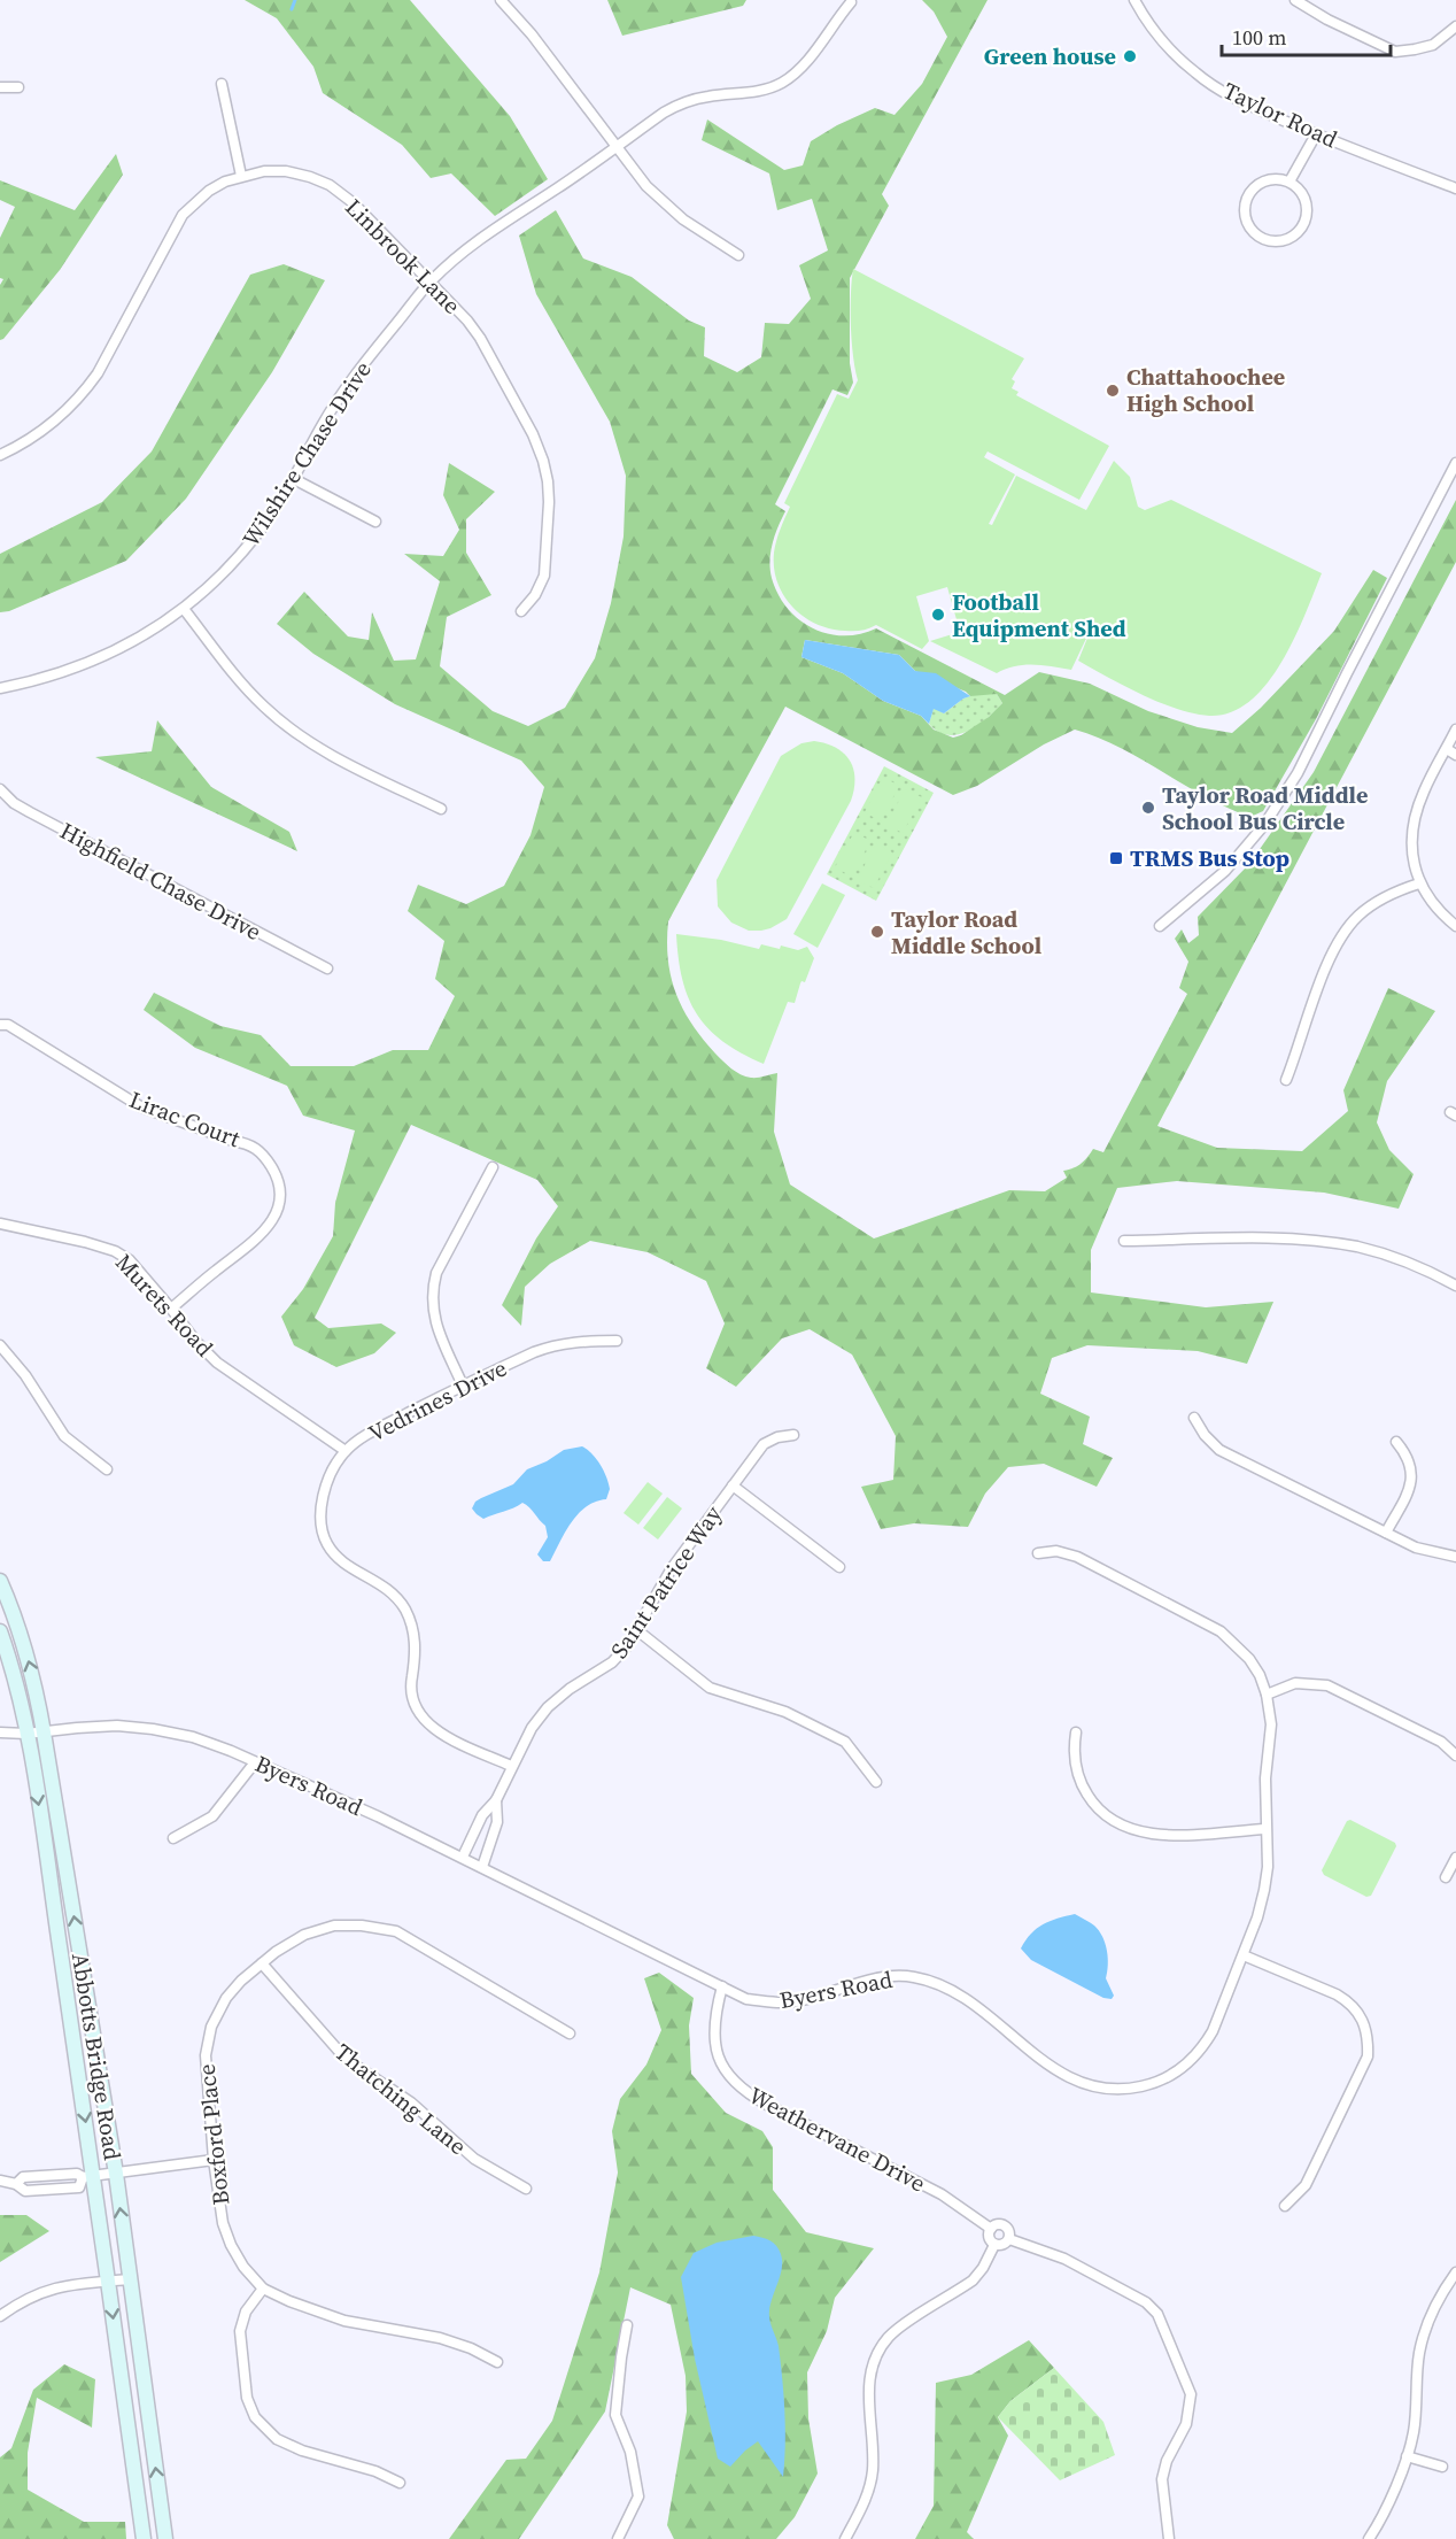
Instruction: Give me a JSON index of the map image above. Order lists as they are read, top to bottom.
{
  "streets": {
    "main road": ["Abbotts Bridge Road"],
    "street": [
      "Taylor Road",
      "Linbrook Lane",
      "Wilshire Chase Drive",
      "Highfield Chase Drive",
      "Lirac Court",
      "Murets Road",
      "Vedrines Drive",
      "Saint Patrice Way",
      "Byers Road",
      "Thatching Lane",
      "Boxford Place",
      "Weathervane Drive"
    ]
  },
  "crossings": [
    ["Linbrook Lane", "Wilshire Chase Drive"],
    ["Lirac Court", "Murets Road"],
    ["Murets Road", "Vedrines Drive"],
    ["Vedrines Drive", "Saint Patrice Way"],
    ["Saint Patrice Way", "Byers Road"],
    ["Byers Road", "Abbotts Bridge Road"],
    ["Byers Road", "Weathervane Drive"],
    ["Thatching Lane", "Boxford Place"]
  ],
  "places": {
    "other": [
      "Green house",
      "Chattahoochee High School",
      "Football Equipment Shed",
      "Taylor Road Middle School Bus Circle",
      "Taylor Road Middle School"
    ],
    "transit": ["TRMS Bus Stop"]
  },
  "scale_bar": "100 m"
}
